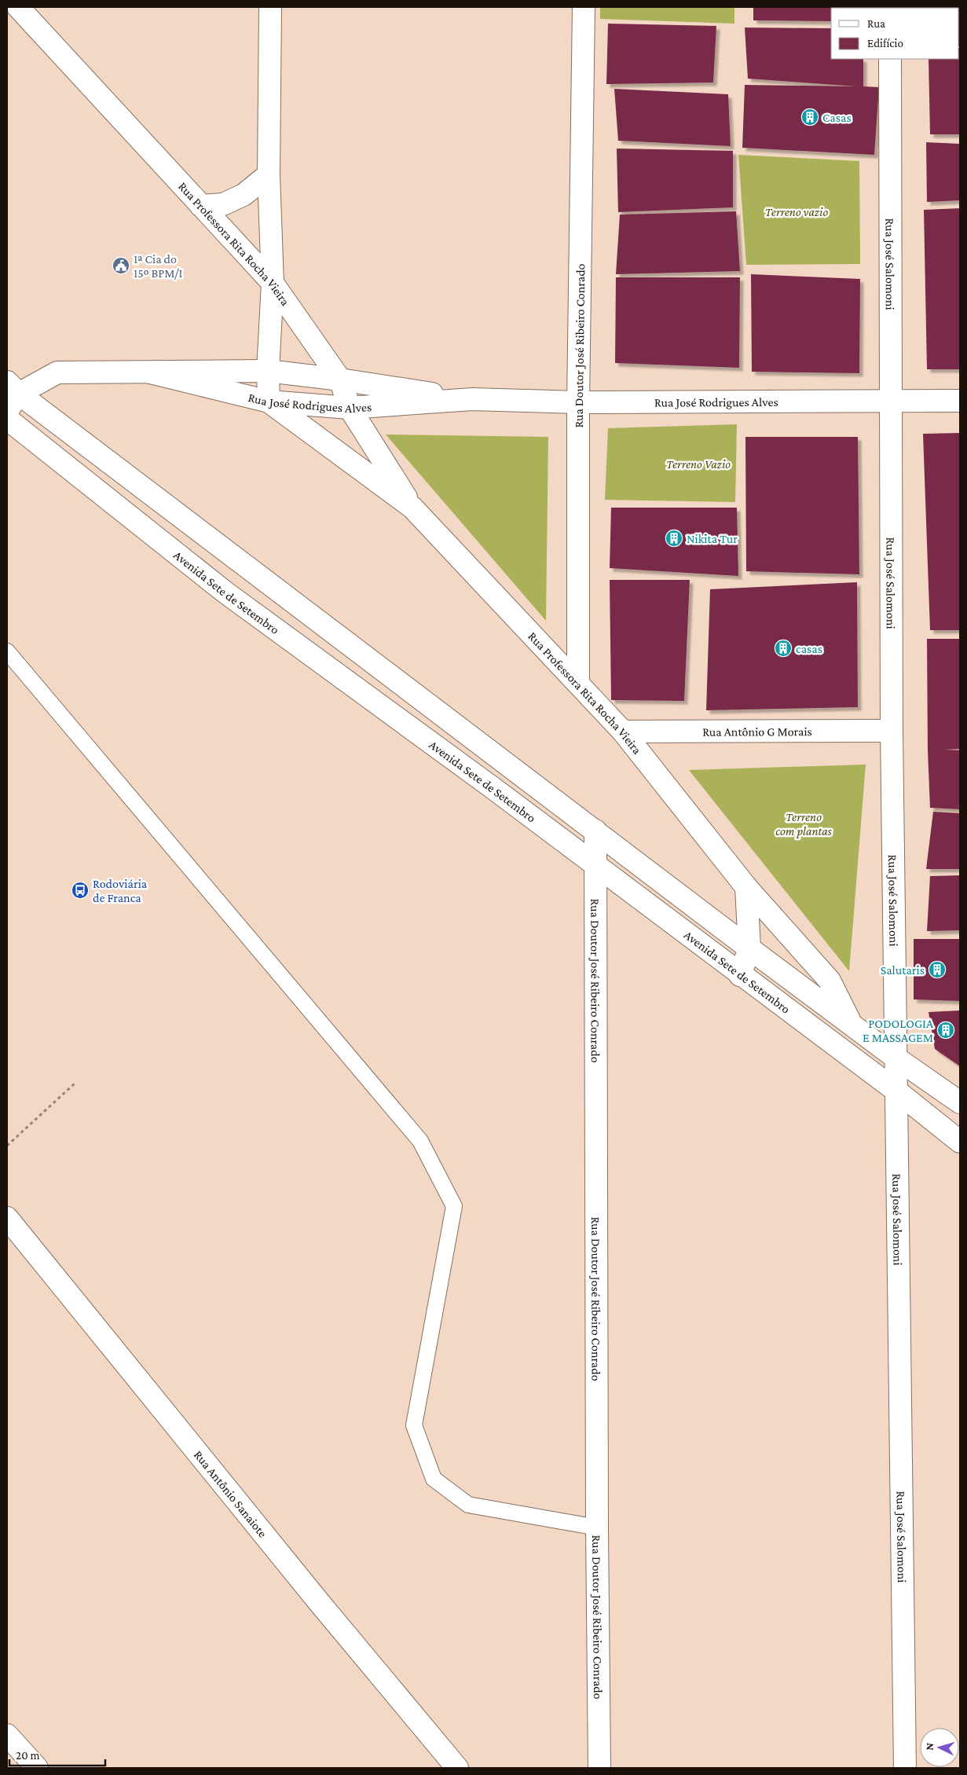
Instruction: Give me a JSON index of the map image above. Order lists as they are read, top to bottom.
{
  "streets": {
    "street": [
      "Rua Professora Rita Rocha Vieira",
      "Rua José Salomoni",
      "Rua Doutor José Ribeiro Conrado",
      "Rua José Rodrigues Alves",
      "Avenida Sete de Setembro",
      "Rua Antônio G Morais",
      "Rua Antônio Sanaiote"
    ]
  },
  "crossings": [
    ["Rua Professora Rita Rocha Vieira", "Rua Doutor José Ribeiro Conrado"],
    ["Rua Professora Rita Rocha Vieira", "Rua José Rodrigues Alves"],
    ["Rua Professora Rita Rocha Vieira", "Avenida Sete de Setembro"],
    ["Rua Professora Rita Rocha Vieira", "Rua Antônio G Morais"],
    ["Rua José Salomoni", "Rua José Rodrigues Alves"],
    ["Rua José Salomoni", "Avenida Sete de Setembro"],
    ["Rua José Salomoni", "Rua Antônio G Morais"],
    ["Rua Doutor José Ribeiro Conrado", "Rua José Rodrigues Alves"],
    ["Rua Doutor José Ribeiro Conrado", "Avenida Sete de Setembro"],
    ["Rua José Rodrigues Alves", "Avenida Sete de Setembro"]
  ],
  "parks": ["Terreno vazio", "Terreno Vazio", "Terreno com plantas"],
  "places": {
    "building": [
      "Casas",
      "Nikita Tur",
      "casas",
      "Salutaris",
      "PODOLOGIA E MASSAGEM"
    ],
    "public building": ["1ª Cia do 15º BPM/I"],
    "bus stop": ["Rodoviária de Franca"]
  },
  "legend": ["Rua", "Edifício"],
  "scale_bar": "20 m",
  "north": "left"
}
